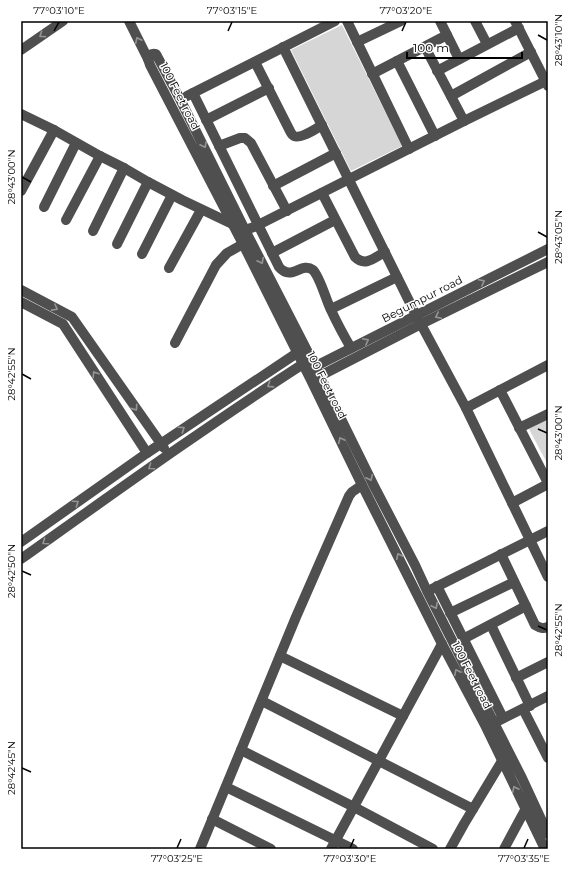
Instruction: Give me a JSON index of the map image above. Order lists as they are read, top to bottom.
{
  "streets": {
    "street": ["100 Feet road", "Begumpur road"]
  },
  "crossings": [
    ["100 Feet road", "Begumpur road"]
  ],
  "scale_bar": "100 m",
  "coordinates": [
    "77°03'10\"E",
    "77°03'15\"E",
    "77°03'20\"E",
    "28°43'10\"N",
    "28°43'00\"N",
    "28°43'05\"N",
    "28°42'55\"N",
    "28°42'50\"N",
    "28°42'45\"N",
    "77°03'25\"E",
    "77°03'30\"E",
    "77°03'35\"E"
  ]
}
